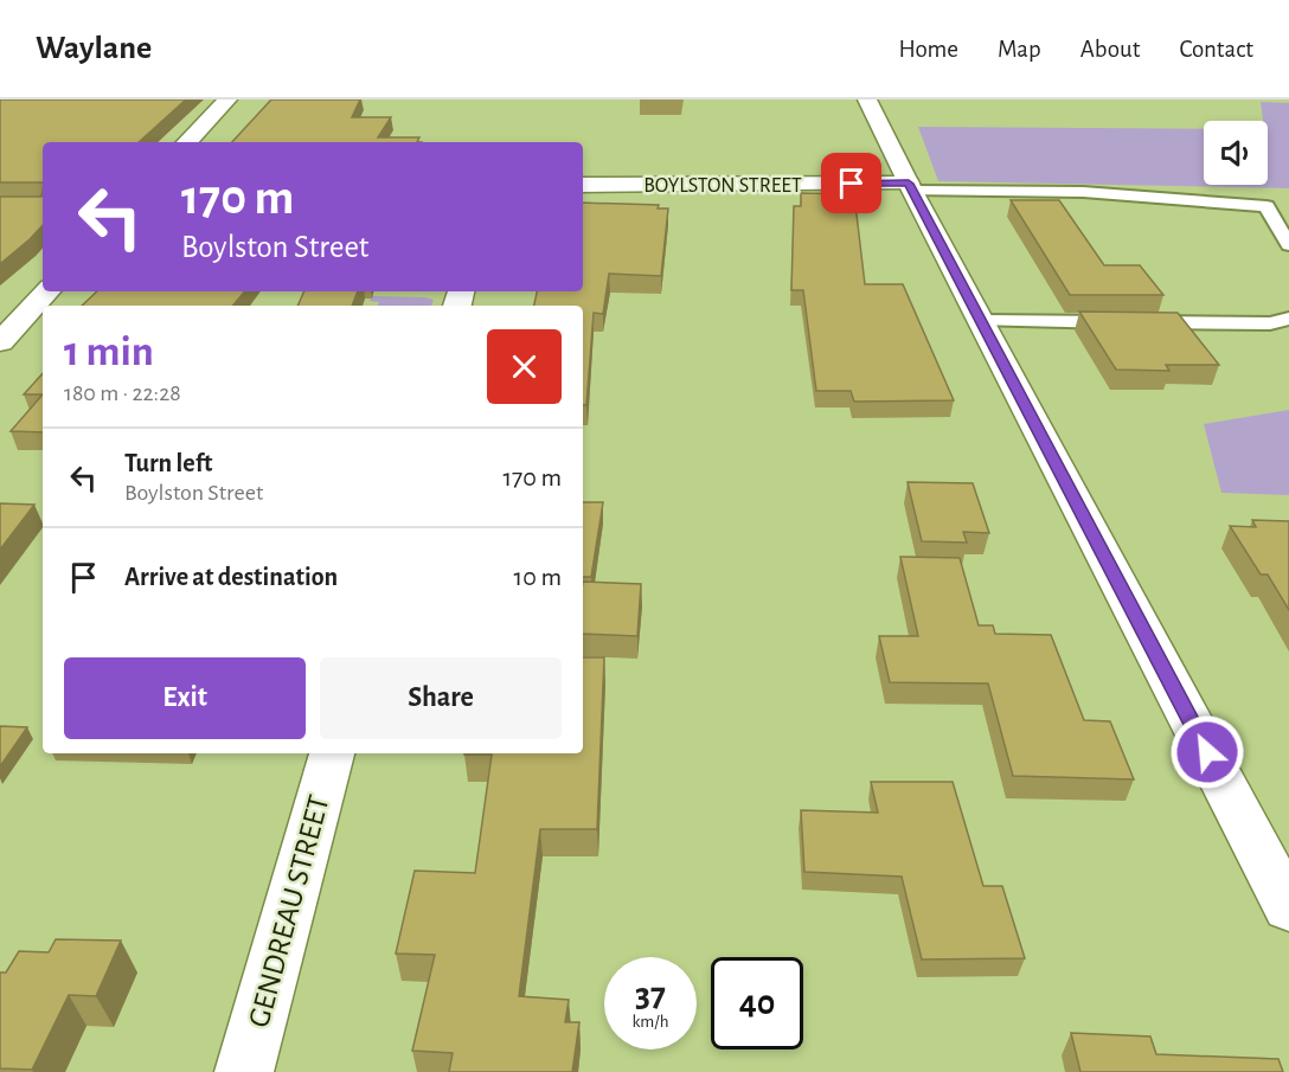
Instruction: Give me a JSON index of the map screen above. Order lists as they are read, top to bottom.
{
  "streets": {
    "street": ["BOYLSTON STREET", "GENDREAU STREET"]
  },
  "page": {
    "header": "Waylane",
    "nav": [
      "Home",
      "Map",
      "About",
      "Contact"
    ],
    "turn": ["170 m", "Boylston Street"],
    "heading": ["1 min", "180 m · 22:28"],
    "list": [
      {
        "name": "Turn left",
        "note": "Boylston Street",
        "value": "170 m"
      },
      {
        "name": "Arrive at destination",
        "value": "10 m"
      }
    ],
    "buttons": ["Exit", "Share"],
    "speed": "37 km/h",
    "limit": "40"
  }
}
